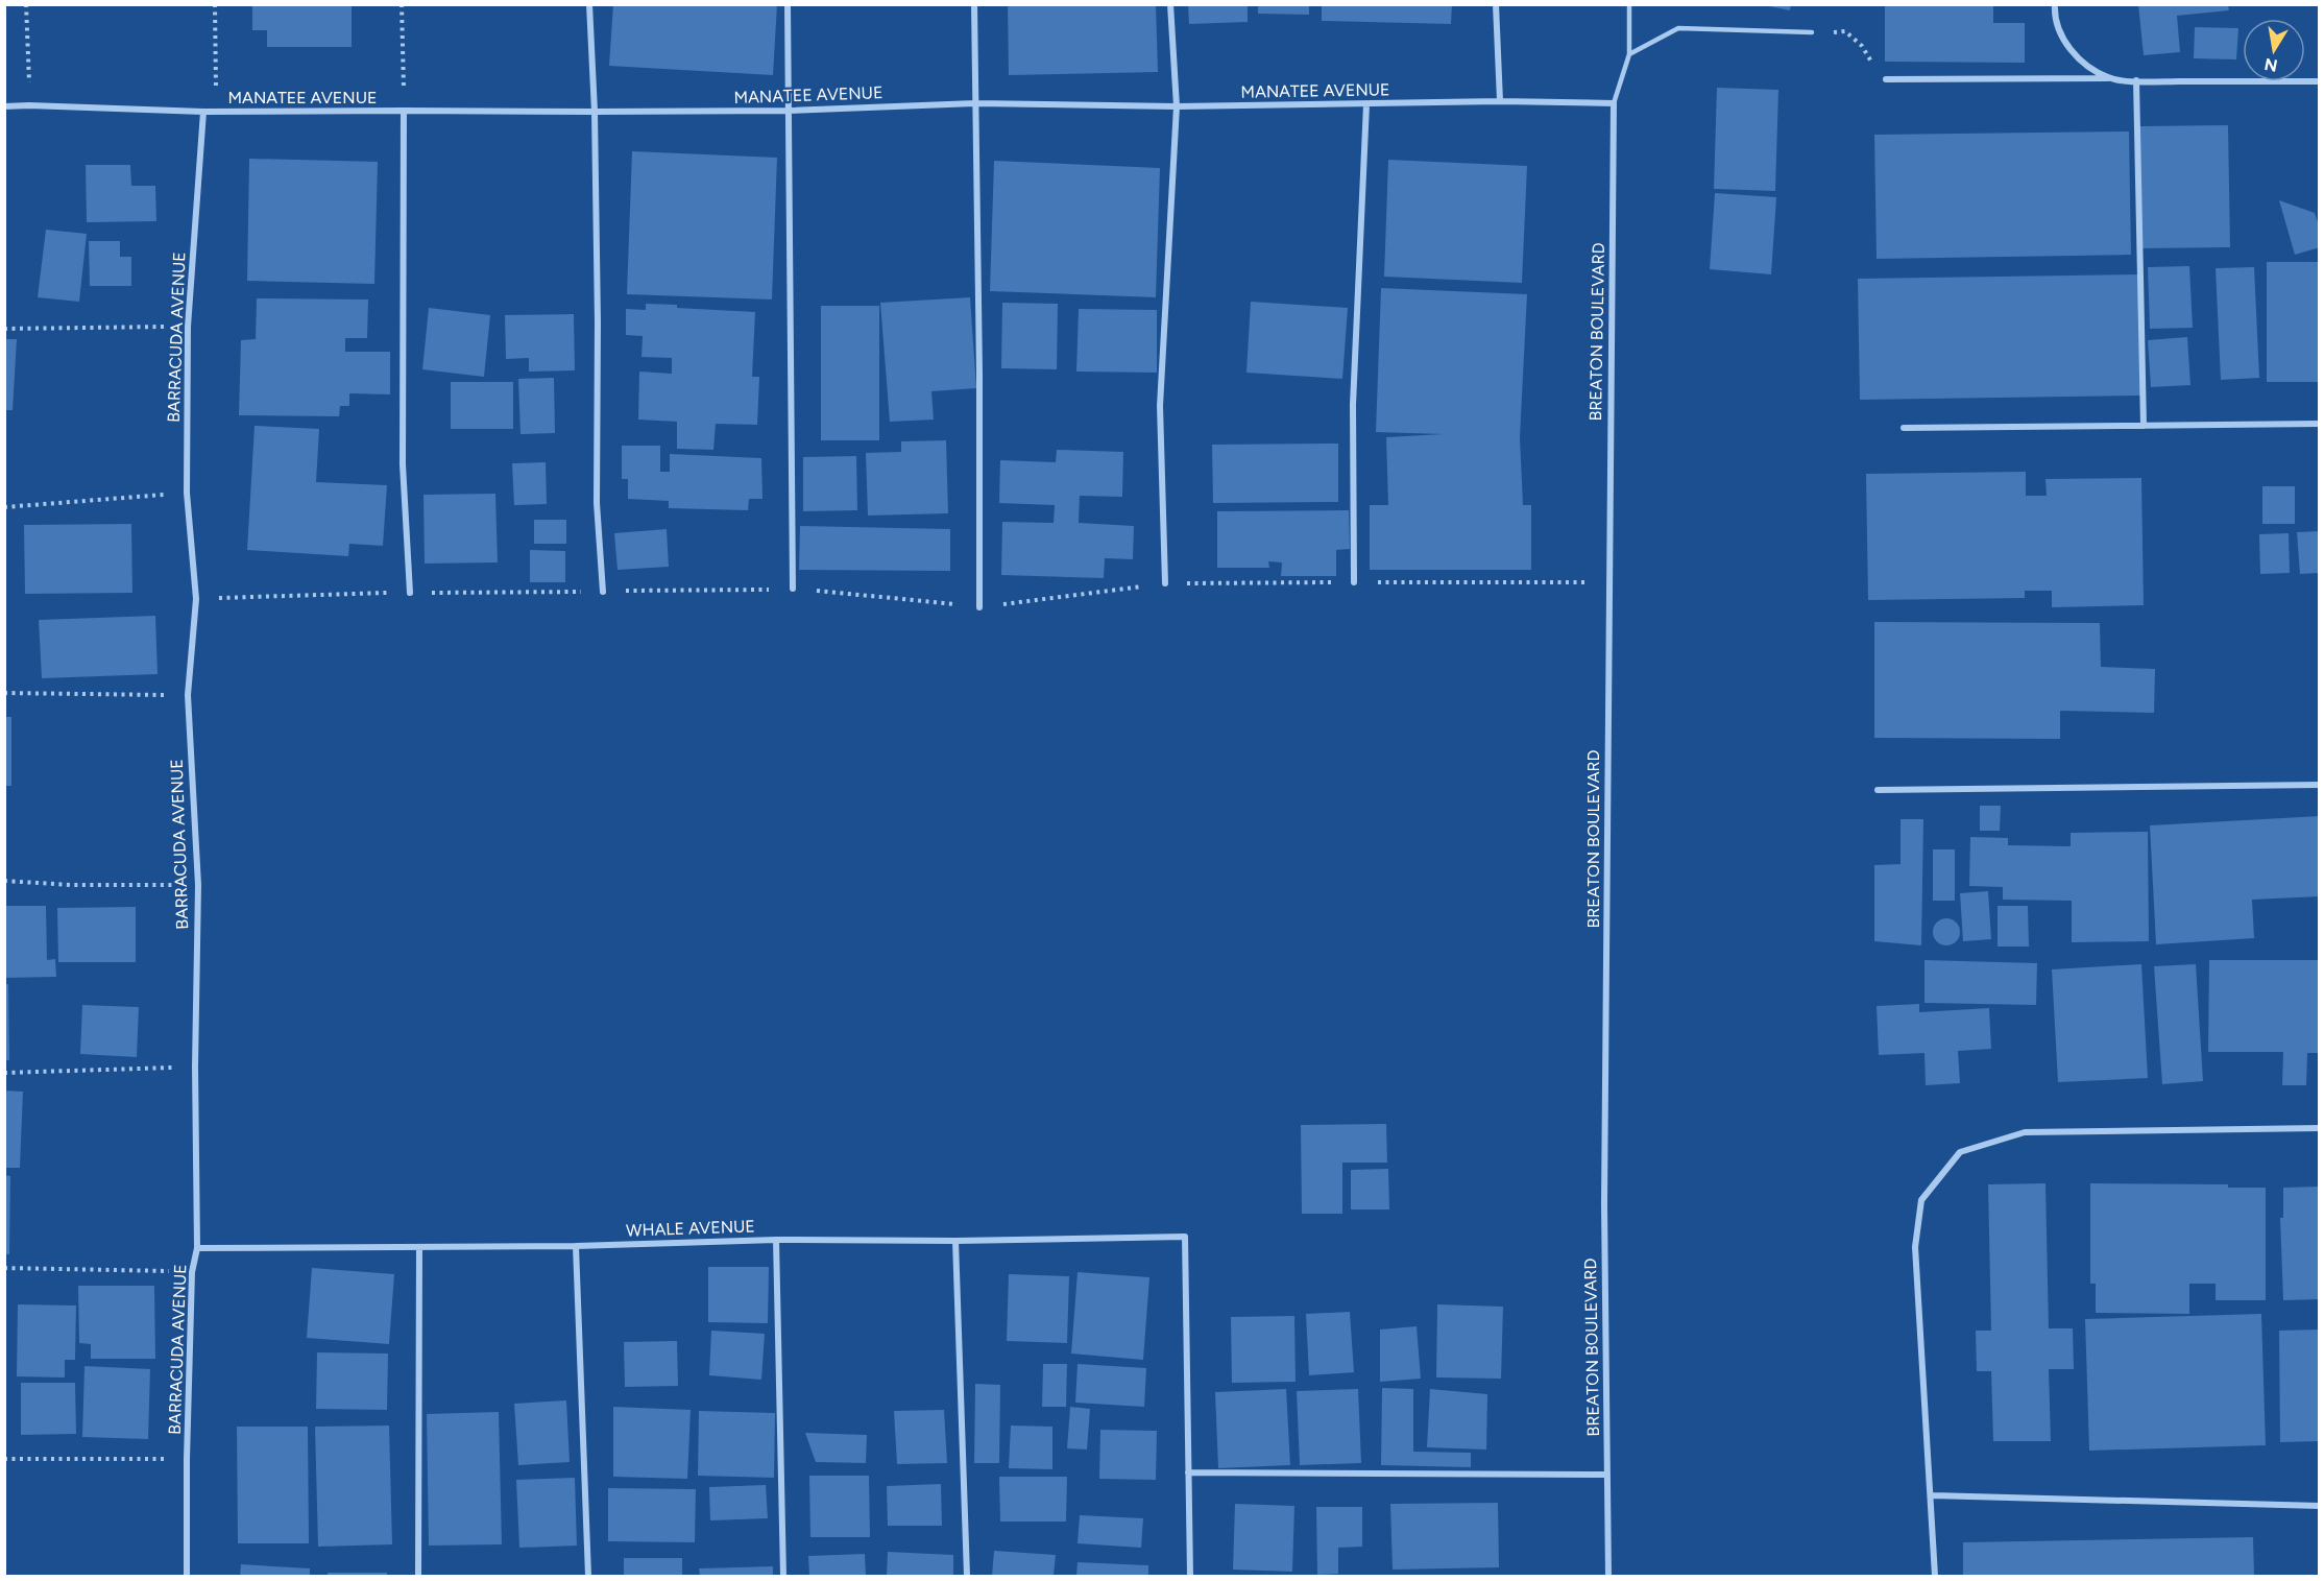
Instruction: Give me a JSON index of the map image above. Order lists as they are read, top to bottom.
{
  "streets": {
    "street": [
      "MANATEE AVENUE",
      "BREATON BOULEVARD",
      "BARRACUDA AVENUE",
      "WHALE AVENUE"
    ]
  },
  "crossings": [
    ["MANATEE AVENUE", "BREATON BOULEVARD"],
    ["MANATEE AVENUE", "BARRACUDA AVENUE"],
    ["BARRACUDA AVENUE", "WHALE AVENUE"]
  ],
  "north": "bottom"
}
